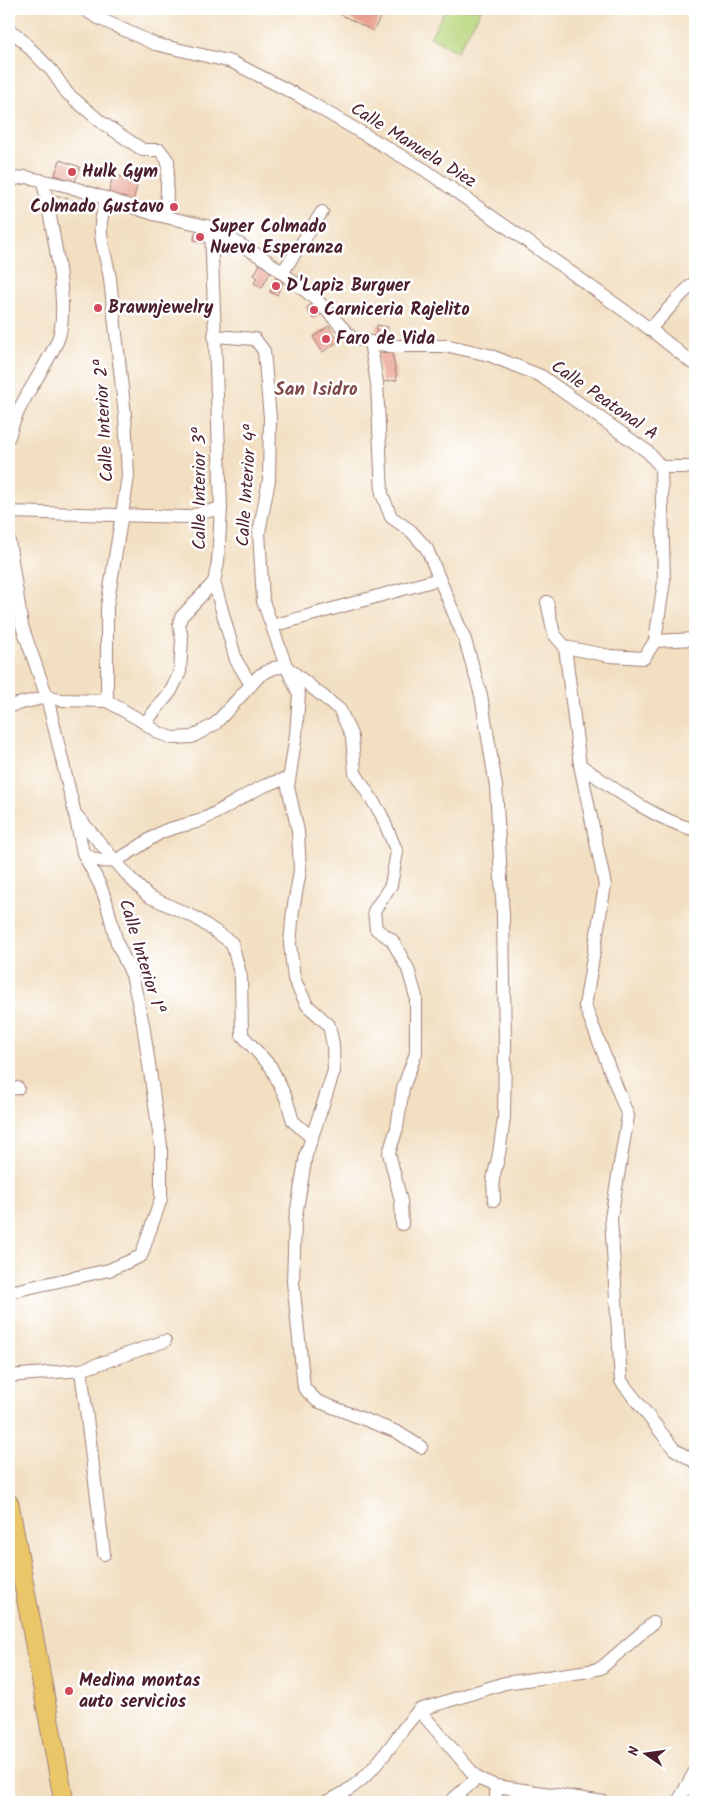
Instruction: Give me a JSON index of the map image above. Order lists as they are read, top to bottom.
{
  "streets": {
    "street": [
      "Calle Manuela Diez",
      "Calle Peatonal A",
      "Calle Interior 2ª",
      "Calle Interior 4ª",
      "Calle Interior 3ª",
      "Calle Interior 1ª"
    ]
  },
  "crossings": [
    ["Calle Peatonal A", "Calle Interior 2ª"],
    ["Calle Peatonal A", "Calle Interior 3ª"],
    ["Calle Interior 4ª", "Calle Interior 3ª"]
  ],
  "districts": ["San Isidro"],
  "places": [
    "Hulk Gym",
    "Colmado Gustavo",
    "Super Colmado Nueva Esperanza",
    "D'Lapiz Burguer",
    "Brawnjewelry",
    "Carniceria Rajelito",
    "Faro de Vida",
    "Medina montas auto servicios"
  ],
  "north": "left"
}
